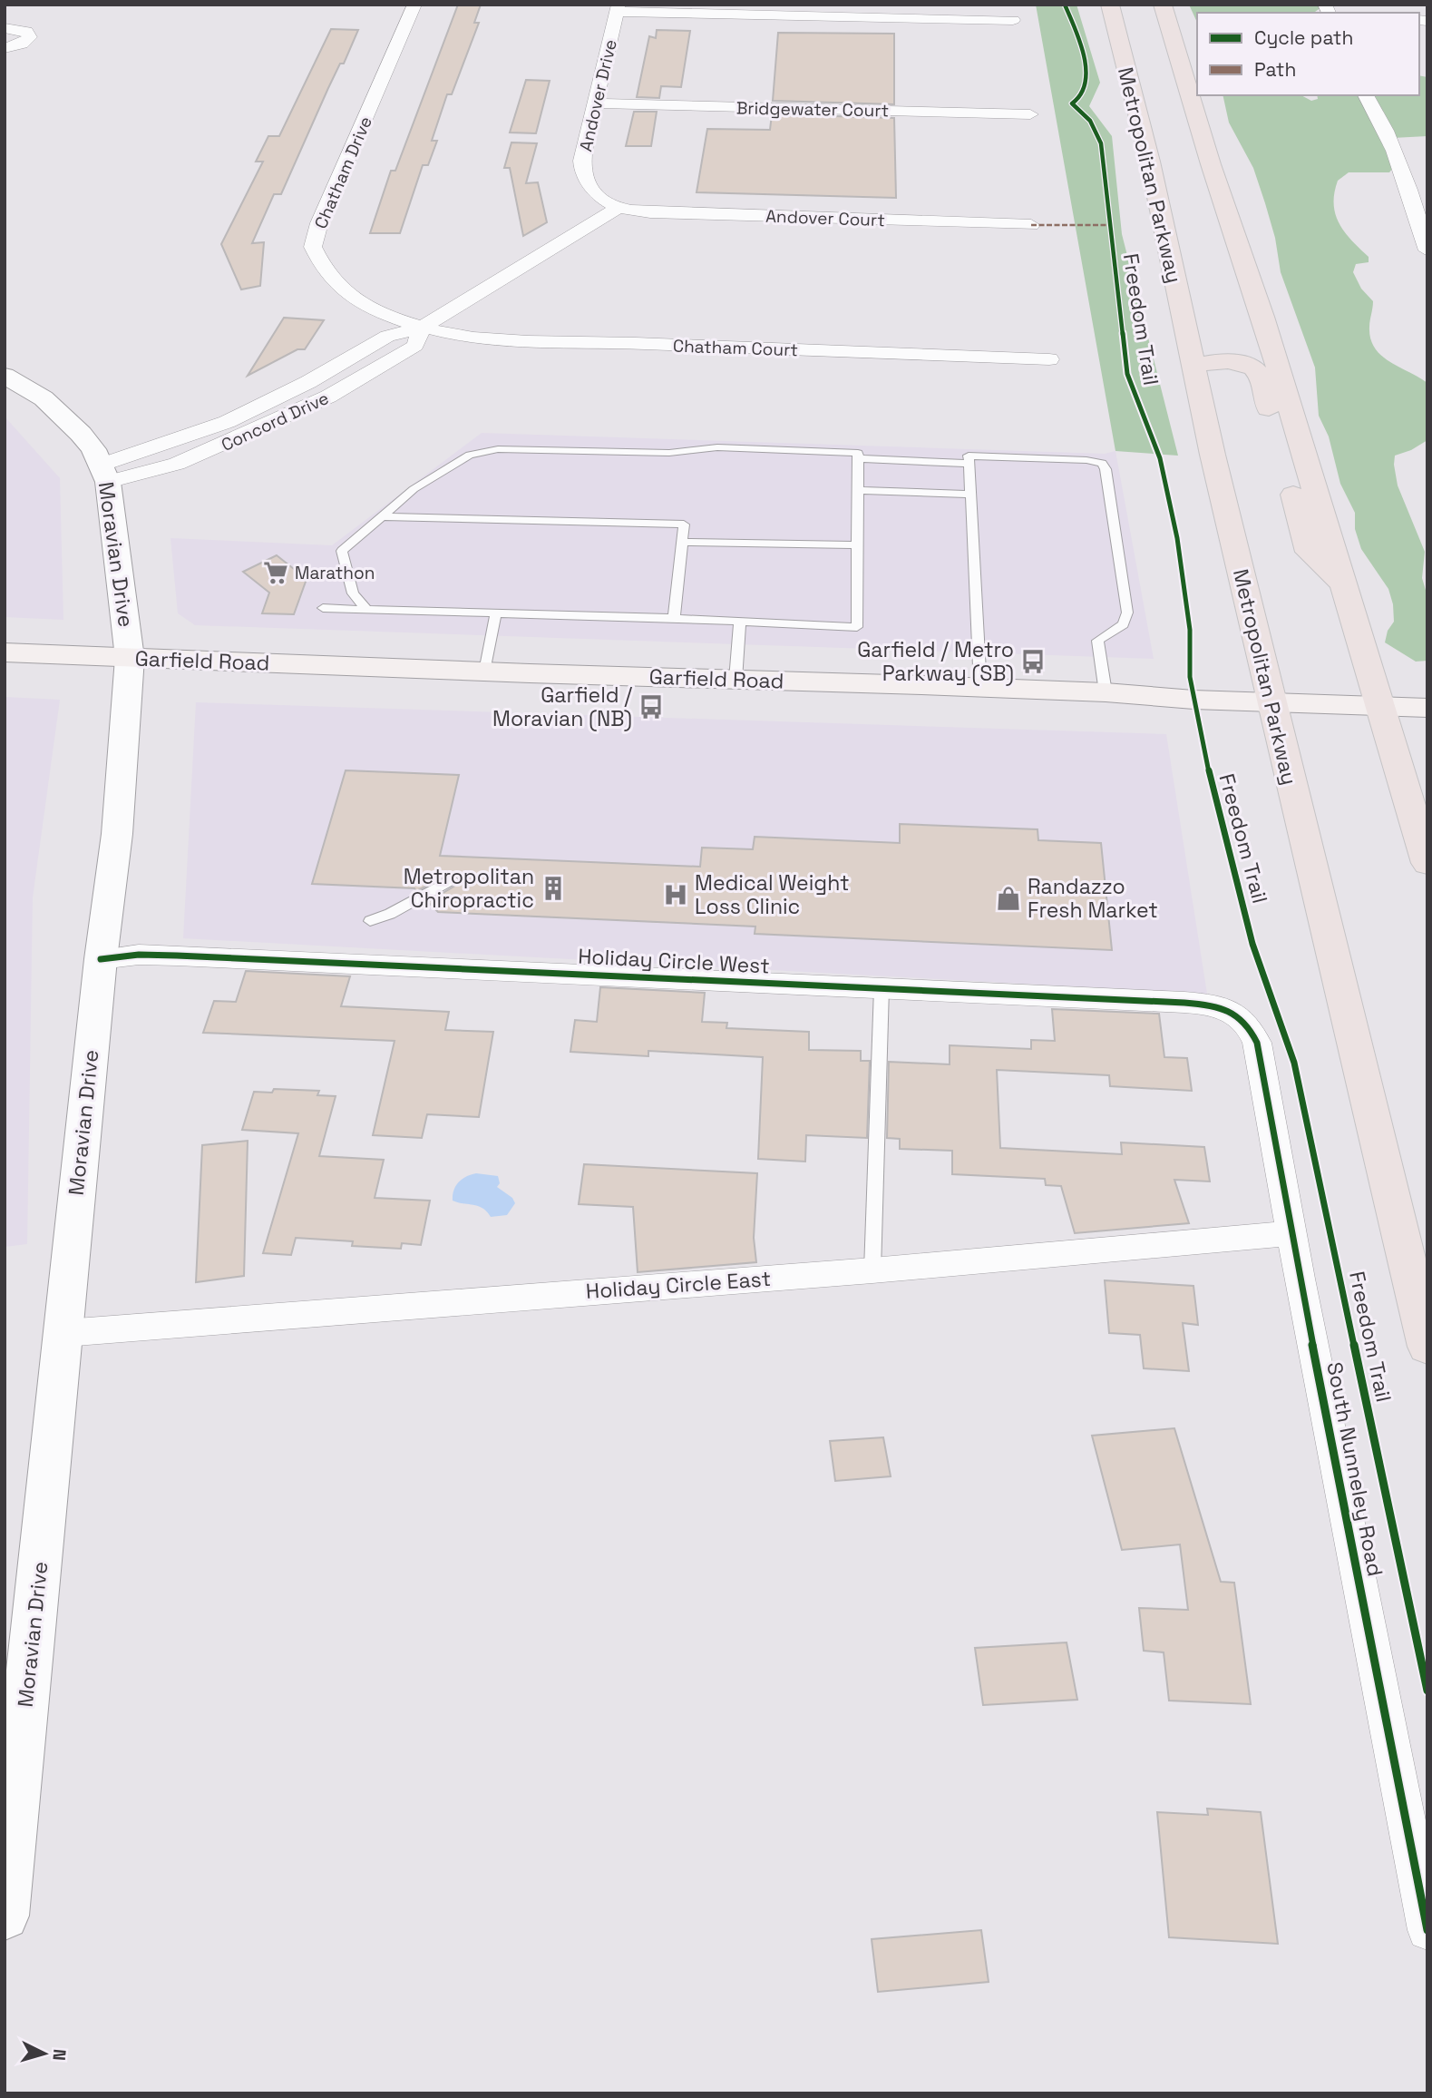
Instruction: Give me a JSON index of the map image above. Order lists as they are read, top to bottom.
{
  "streets": {
    "main road": ["Metropolitan Parkway", "Garfield Road"],
    "street": [
      "Andover Drive",
      "Bridgewater Court",
      "Chatham Drive",
      "Andover Court",
      "Chatham Court",
      "Concord Drive",
      "Moravian Drive",
      "Holiday Circle West",
      "Holiday Circle East",
      "South Nunneley Road"
    ],
    "cycle path": ["Freedom Trail"]
  },
  "crossings": [
    ["Andover Drive", "Bridgewater Court"],
    ["Andover Drive", "Andover Court"],
    ["Andover Drive", "Concord Drive"],
    ["Chatham Drive", "Chatham Court"],
    ["Chatham Drive", "Concord Drive"],
    ["Metropolitan Parkway", "Garfield Road"],
    ["Andover Court", "Concord Drive"],
    ["Chatham Court", "Concord Drive"],
    ["Concord Drive", "Moravian Drive"],
    ["Moravian Drive", "Garfield Road"],
    ["Moravian Drive", "Holiday Circle West"],
    ["Moravian Drive", "Holiday Circle East"],
    ["Holiday Circle West", "South Nunneley Road"],
    ["Holiday Circle East", "South Nunneley Road"]
  ],
  "places": {
    "supermarket": ["Marathon"],
    "bus stop": ["Garfield / Metro Parkway (SB)", "Garfield / Moravian (NB)"],
    "building": ["Metropolitan Chiropractic"],
    "hospital": ["Medical Weight Loss Clinic"],
    "shop": ["Randazzo Fresh Market"]
  },
  "legend": ["Cycle path", "Path"],
  "north": "right"
}
